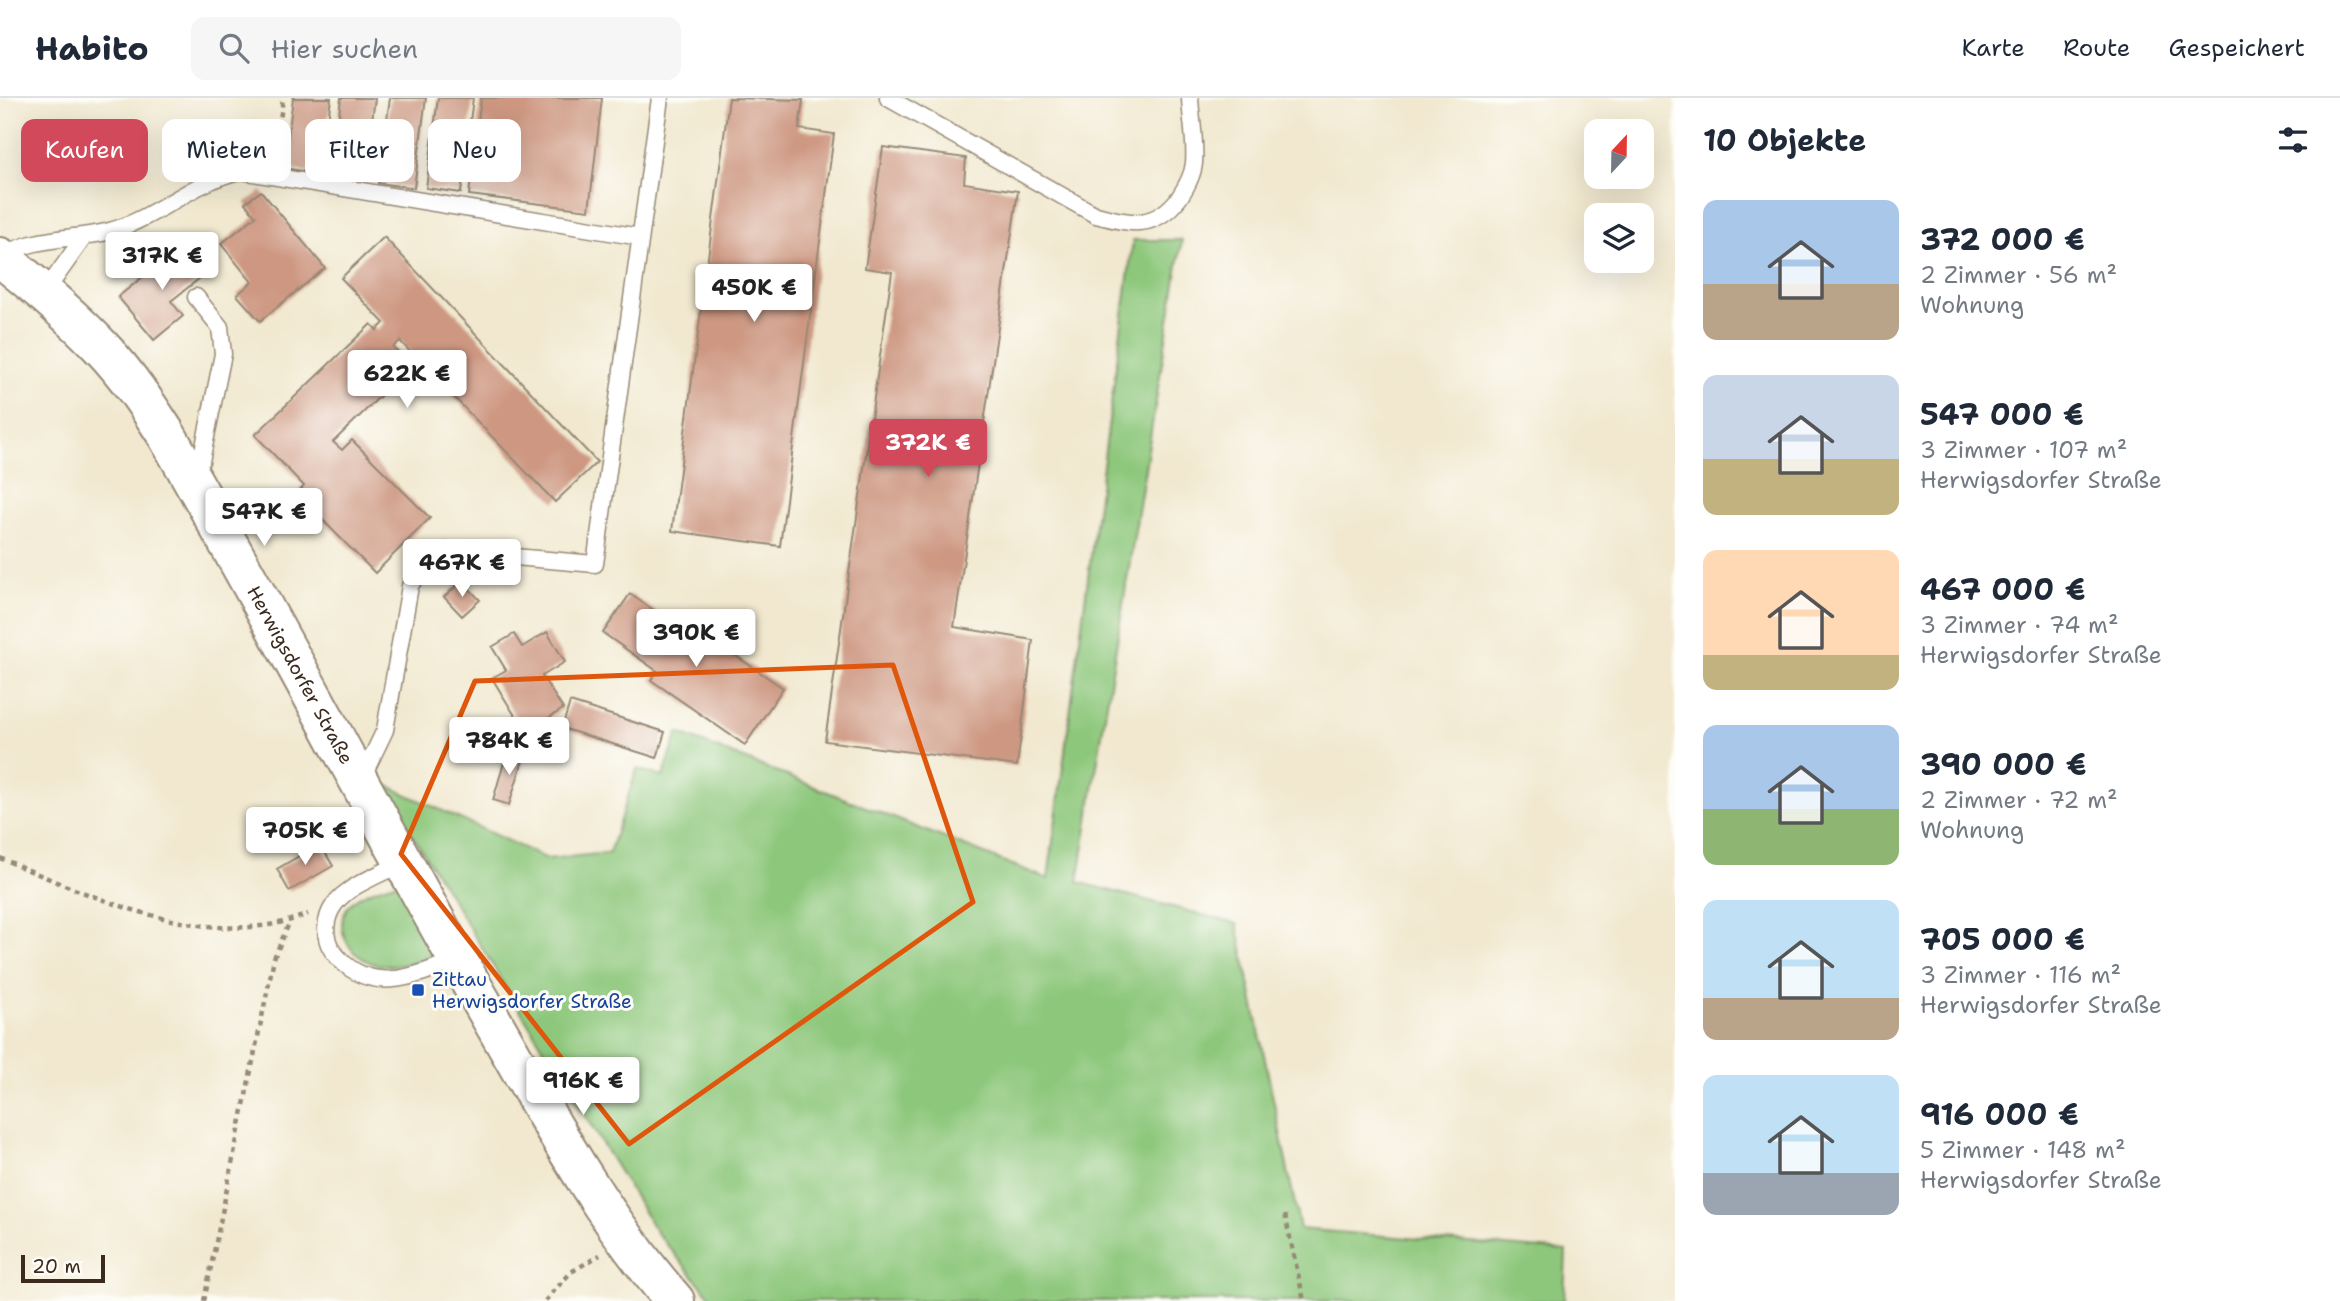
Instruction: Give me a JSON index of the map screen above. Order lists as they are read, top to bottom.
{
  "streets": {
    "street": ["Herwigsdorfer Straße"]
  },
  "places": {
    "transit": ["Zittau Herwigsdorfer Straße"]
  },
  "scale_bar": "20 m",
  "north": "top",
  "page": {
    "header": "Habito",
    "search": "Hier suchen",
    "nav": ["Karte", "Route", "Gespeichert"],
    "heading": "10 Objekte",
    "chip": [
      "Kaufen",
      "Mieten",
      "Filter",
      "Neu"
    ],
    "list": [
      {
        "name": "372 000 €",
        "note": "2 Zimmer · 56 m² · Wohnung"
      },
      {
        "name": "547 000 €",
        "note": "3 Zimmer · 107 m² · Herwigsdorfer Straße"
      },
      {
        "name": "467 000 €",
        "note": "3 Zimmer · 74 m² · Herwigsdorfer Straße"
      },
      {
        "name": "390 000 €",
        "note": "2 Zimmer · 72 m² · Wohnung"
      },
      {
        "name": "705 000 €",
        "note": "3 Zimmer · 116 m² · Herwigsdorfer Straße"
      },
      {
        "name": "916 000 €",
        "note": "5 Zimmer · 148 m² · Herwigsdorfer Straße"
      }
    ],
    "price": [
      "317K €",
      "450K €",
      "622K €",
      "372K €",
      "547K €",
      "467K €",
      "390K €",
      "784K €",
      "705K €",
      "916K €"
    ],
    "scale": "20 m"
  }
}
